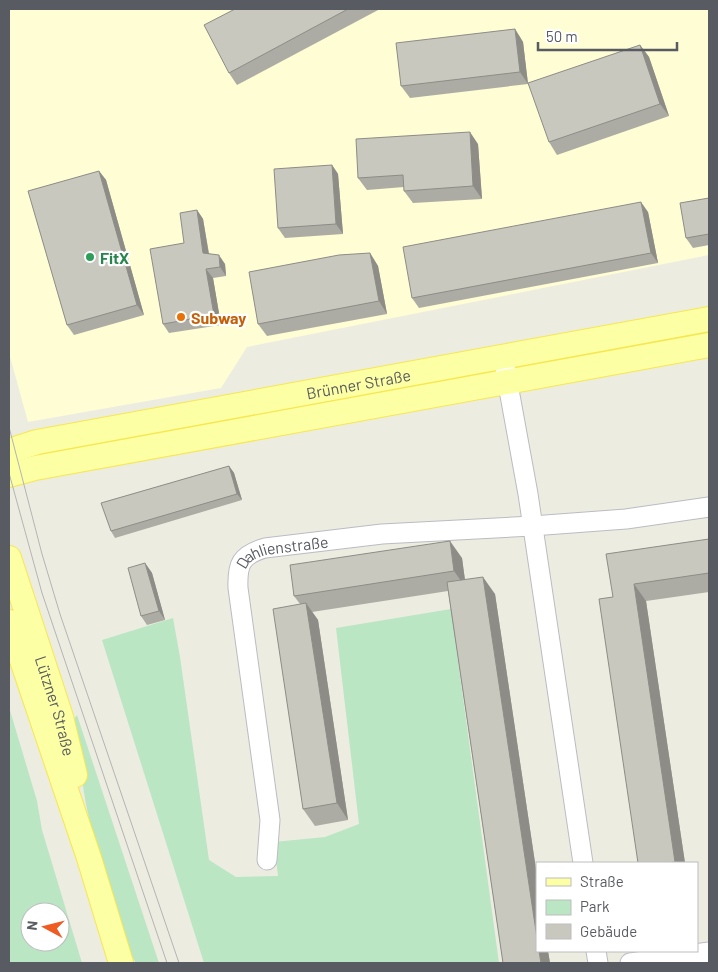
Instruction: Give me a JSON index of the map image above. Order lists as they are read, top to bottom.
{
  "streets": {
    "main road": ["Brünner Straße", "Lützner Straße"],
    "street": ["Dahlienstraße"]
  },
  "places": ["FitX", "Subway"],
  "legend": ["Straße", "Park", "Gebäude"],
  "scale_bar": "50 m",
  "north": "left"
}
